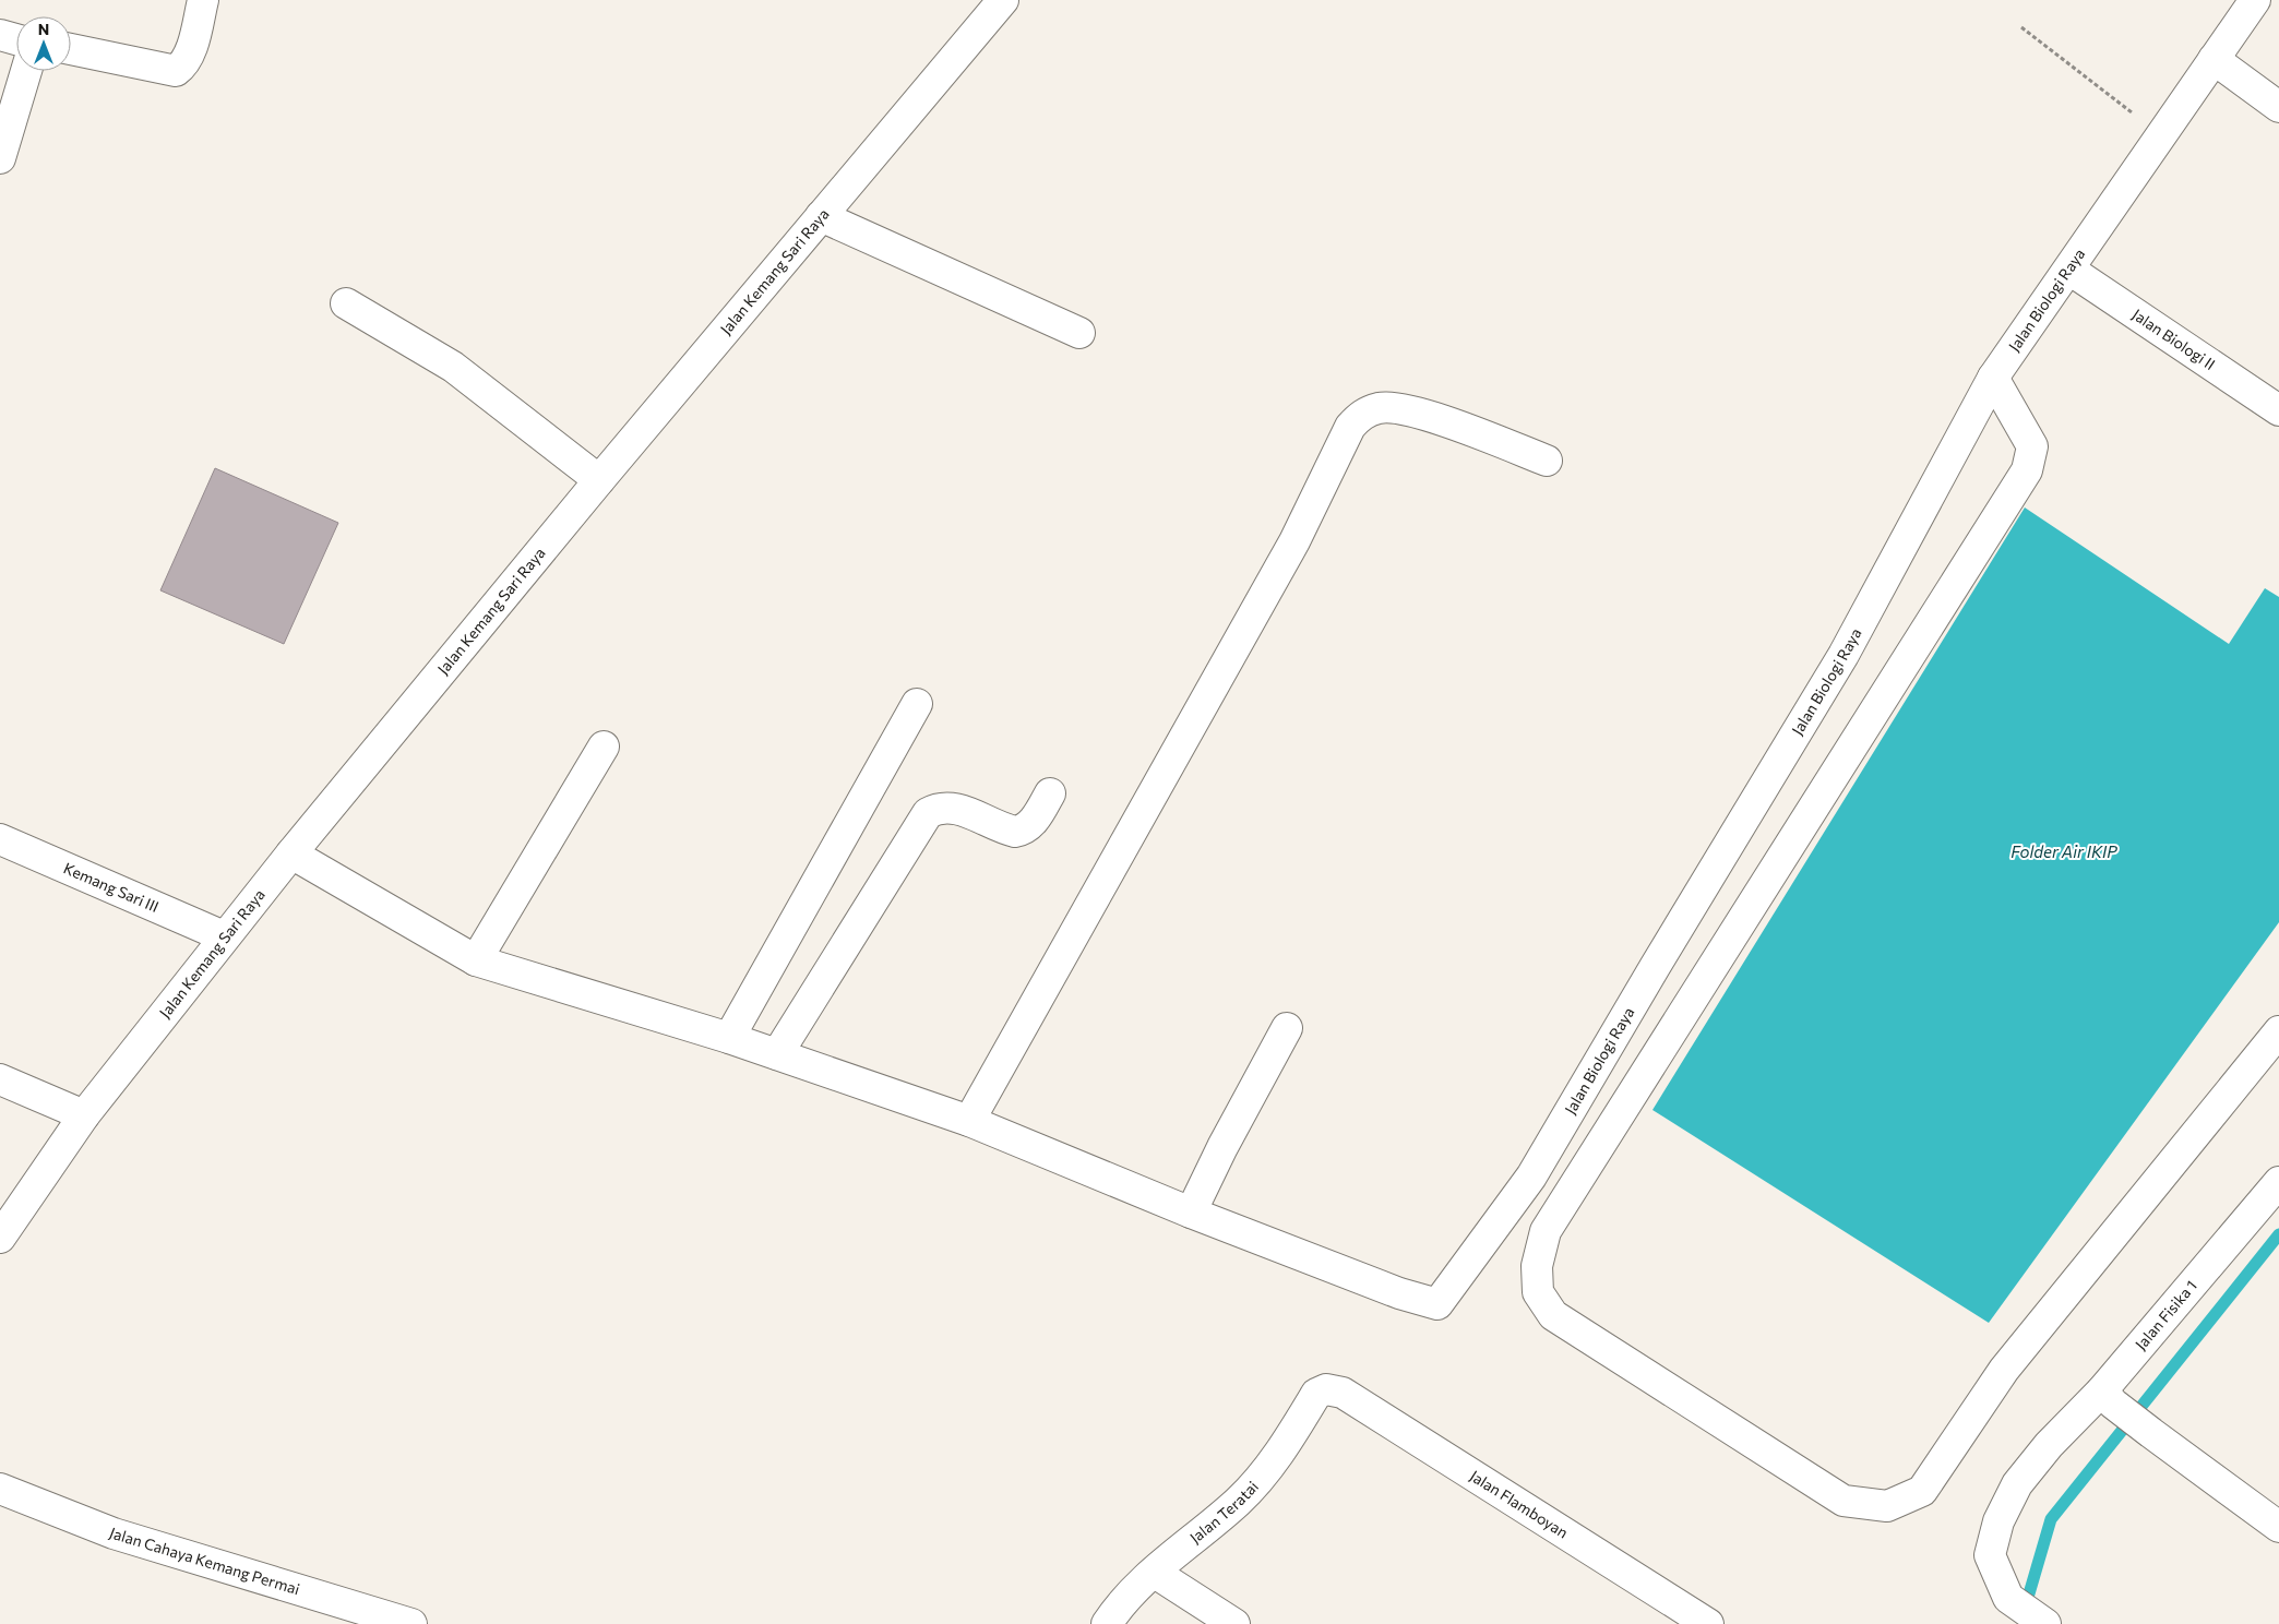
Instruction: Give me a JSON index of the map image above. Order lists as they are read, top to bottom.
{
  "streets": {
    "street": [
      "Jalan Kemang Sari Raya",
      "Jalan Biologi Raya",
      "Jalan Biologi II",
      "Kemang Sari III",
      "Jalan Fisika 1",
      "Jalan Flamboyan",
      "Jalan Teratai",
      "Jalan Cahaya Kemang Permai"
    ]
  },
  "crossings": [
    ["Jalan Kemang Sari Raya", "Kemang Sari III"],
    ["Jalan Biologi Raya", "Jalan Biologi II"],
    ["Jalan Flamboyan", "Jalan Teratai"]
  ],
  "water": ["Folder Air IKIP"],
  "north": "top"
}
